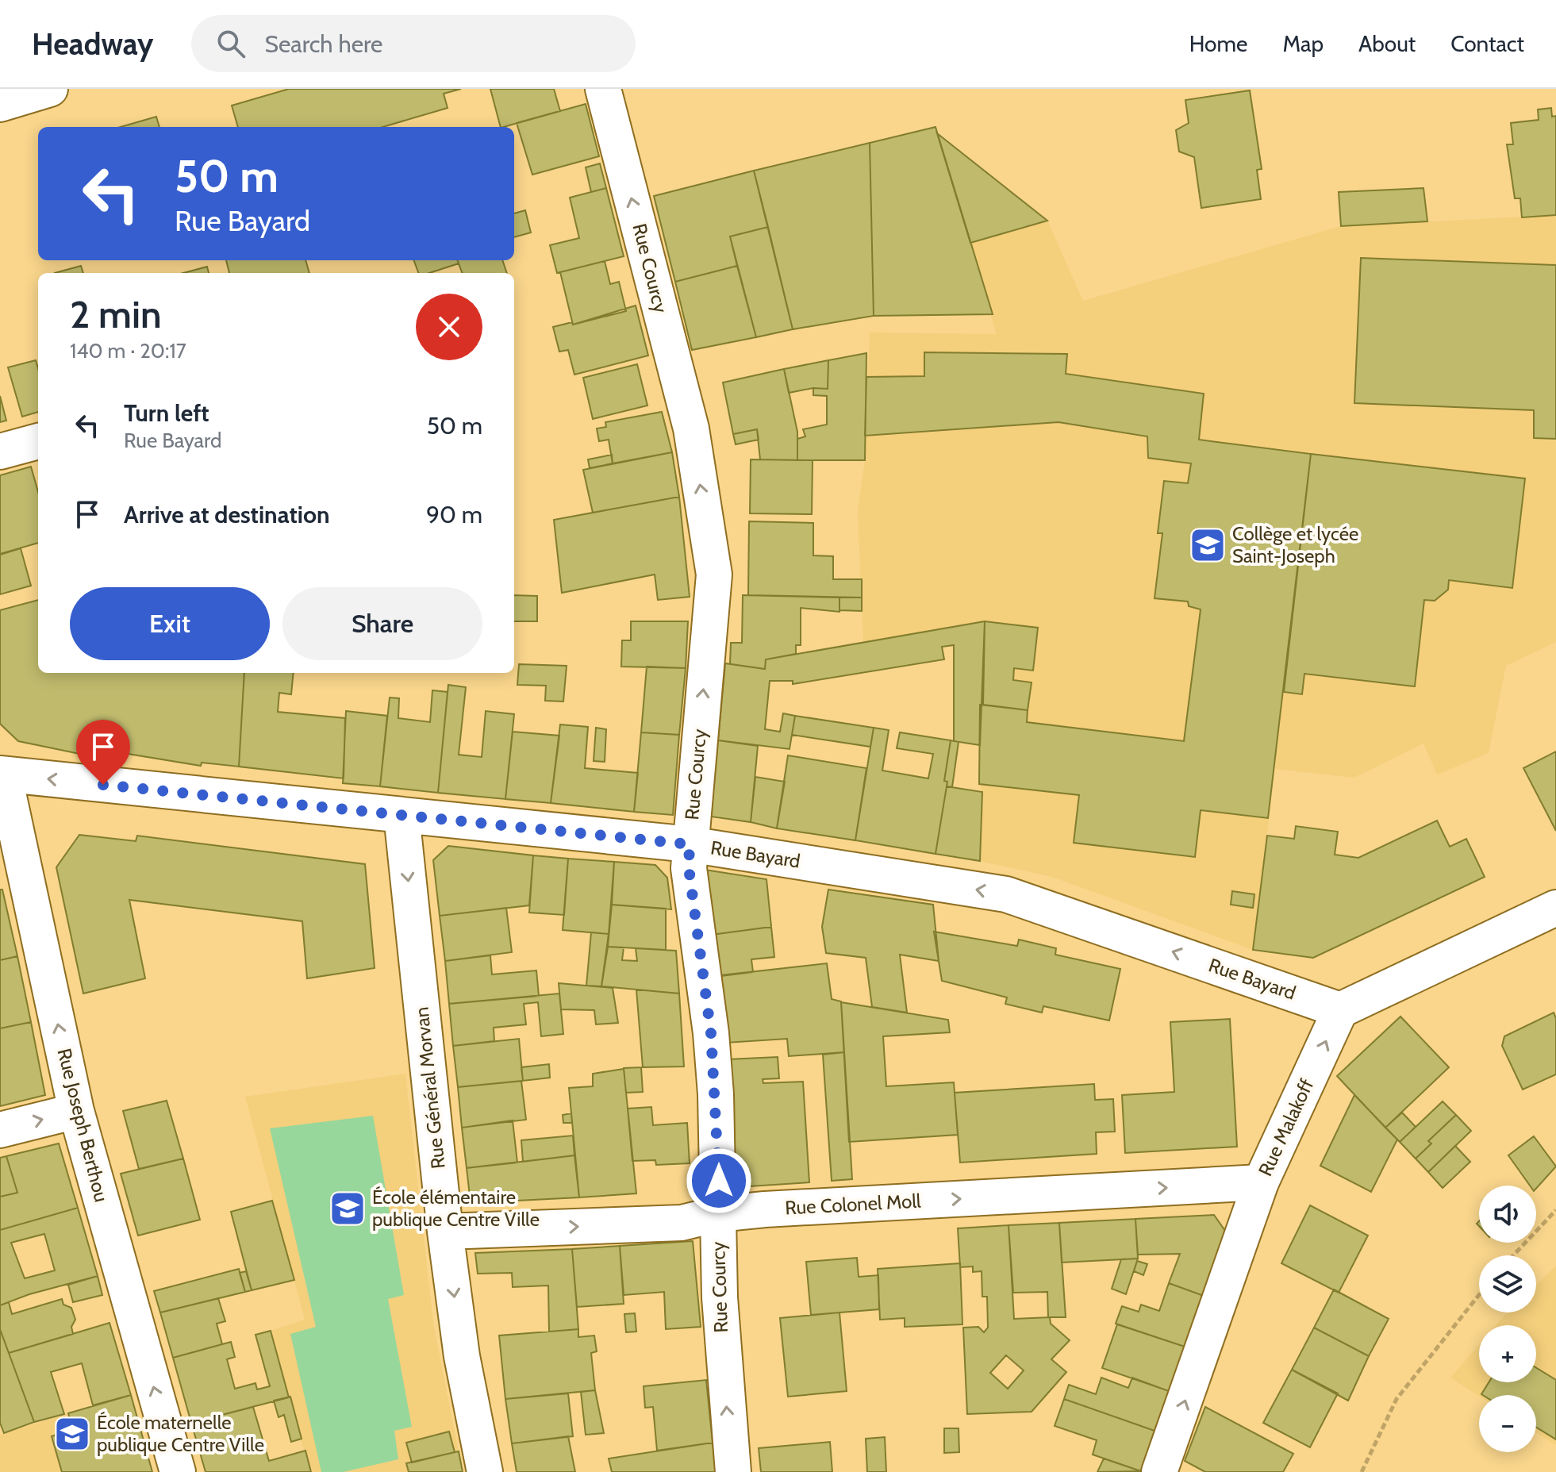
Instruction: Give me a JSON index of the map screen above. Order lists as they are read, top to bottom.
{
  "streets": {
    "street": [
      "Rue Courcy",
      "Rue Bayard",
      "Rue Général Morvan",
      "Rue Joseph Berthou",
      "Rue Malakoff",
      "Rue Colonel Moll"
    ]
  },
  "crossings": [
    ["Rue Courcy", "Rue Bayard"],
    ["Rue Courcy", "Rue Colonel Moll"],
    ["Rue Bayard", "Rue Général Morvan"],
    ["Rue Bayard", "Rue Joseph Berthou"],
    ["Rue Bayard", "Rue Malakoff"],
    ["Rue Général Morvan", "Rue Colonel Moll"],
    ["Rue Malakoff", "Rue Colonel Moll"]
  ],
  "one_way": [
    "Rue Courcy",
    "Rue Bayard",
    "Rue Général Morvan",
    "Rue Joseph Berthou",
    "Rue Malakoff",
    "Rue Colonel Moll"
  ],
  "places": {
    "school or university": ["Collège et lycée Saint-Joseph", "École élémentaire publique Centre Ville", "École maternelle publique Centre Ville"]
  },
  "page": {
    "header": "Headway",
    "search": "Search here",
    "nav": [
      "Home",
      "Map",
      "About",
      "Contact"
    ],
    "turn": ["50 m", "Rue Bayard"],
    "heading": ["2 min", "140 m · 20:17"],
    "list": [
      {
        "name": "Turn left",
        "note": "Rue Bayard",
        "value": "50 m"
      },
      {
        "name": "Arrive at destination",
        "value": "90 m"
      }
    ],
    "buttons": ["Exit", "Share"],
    "map_buttons": ["+", "−"]
  }
}
